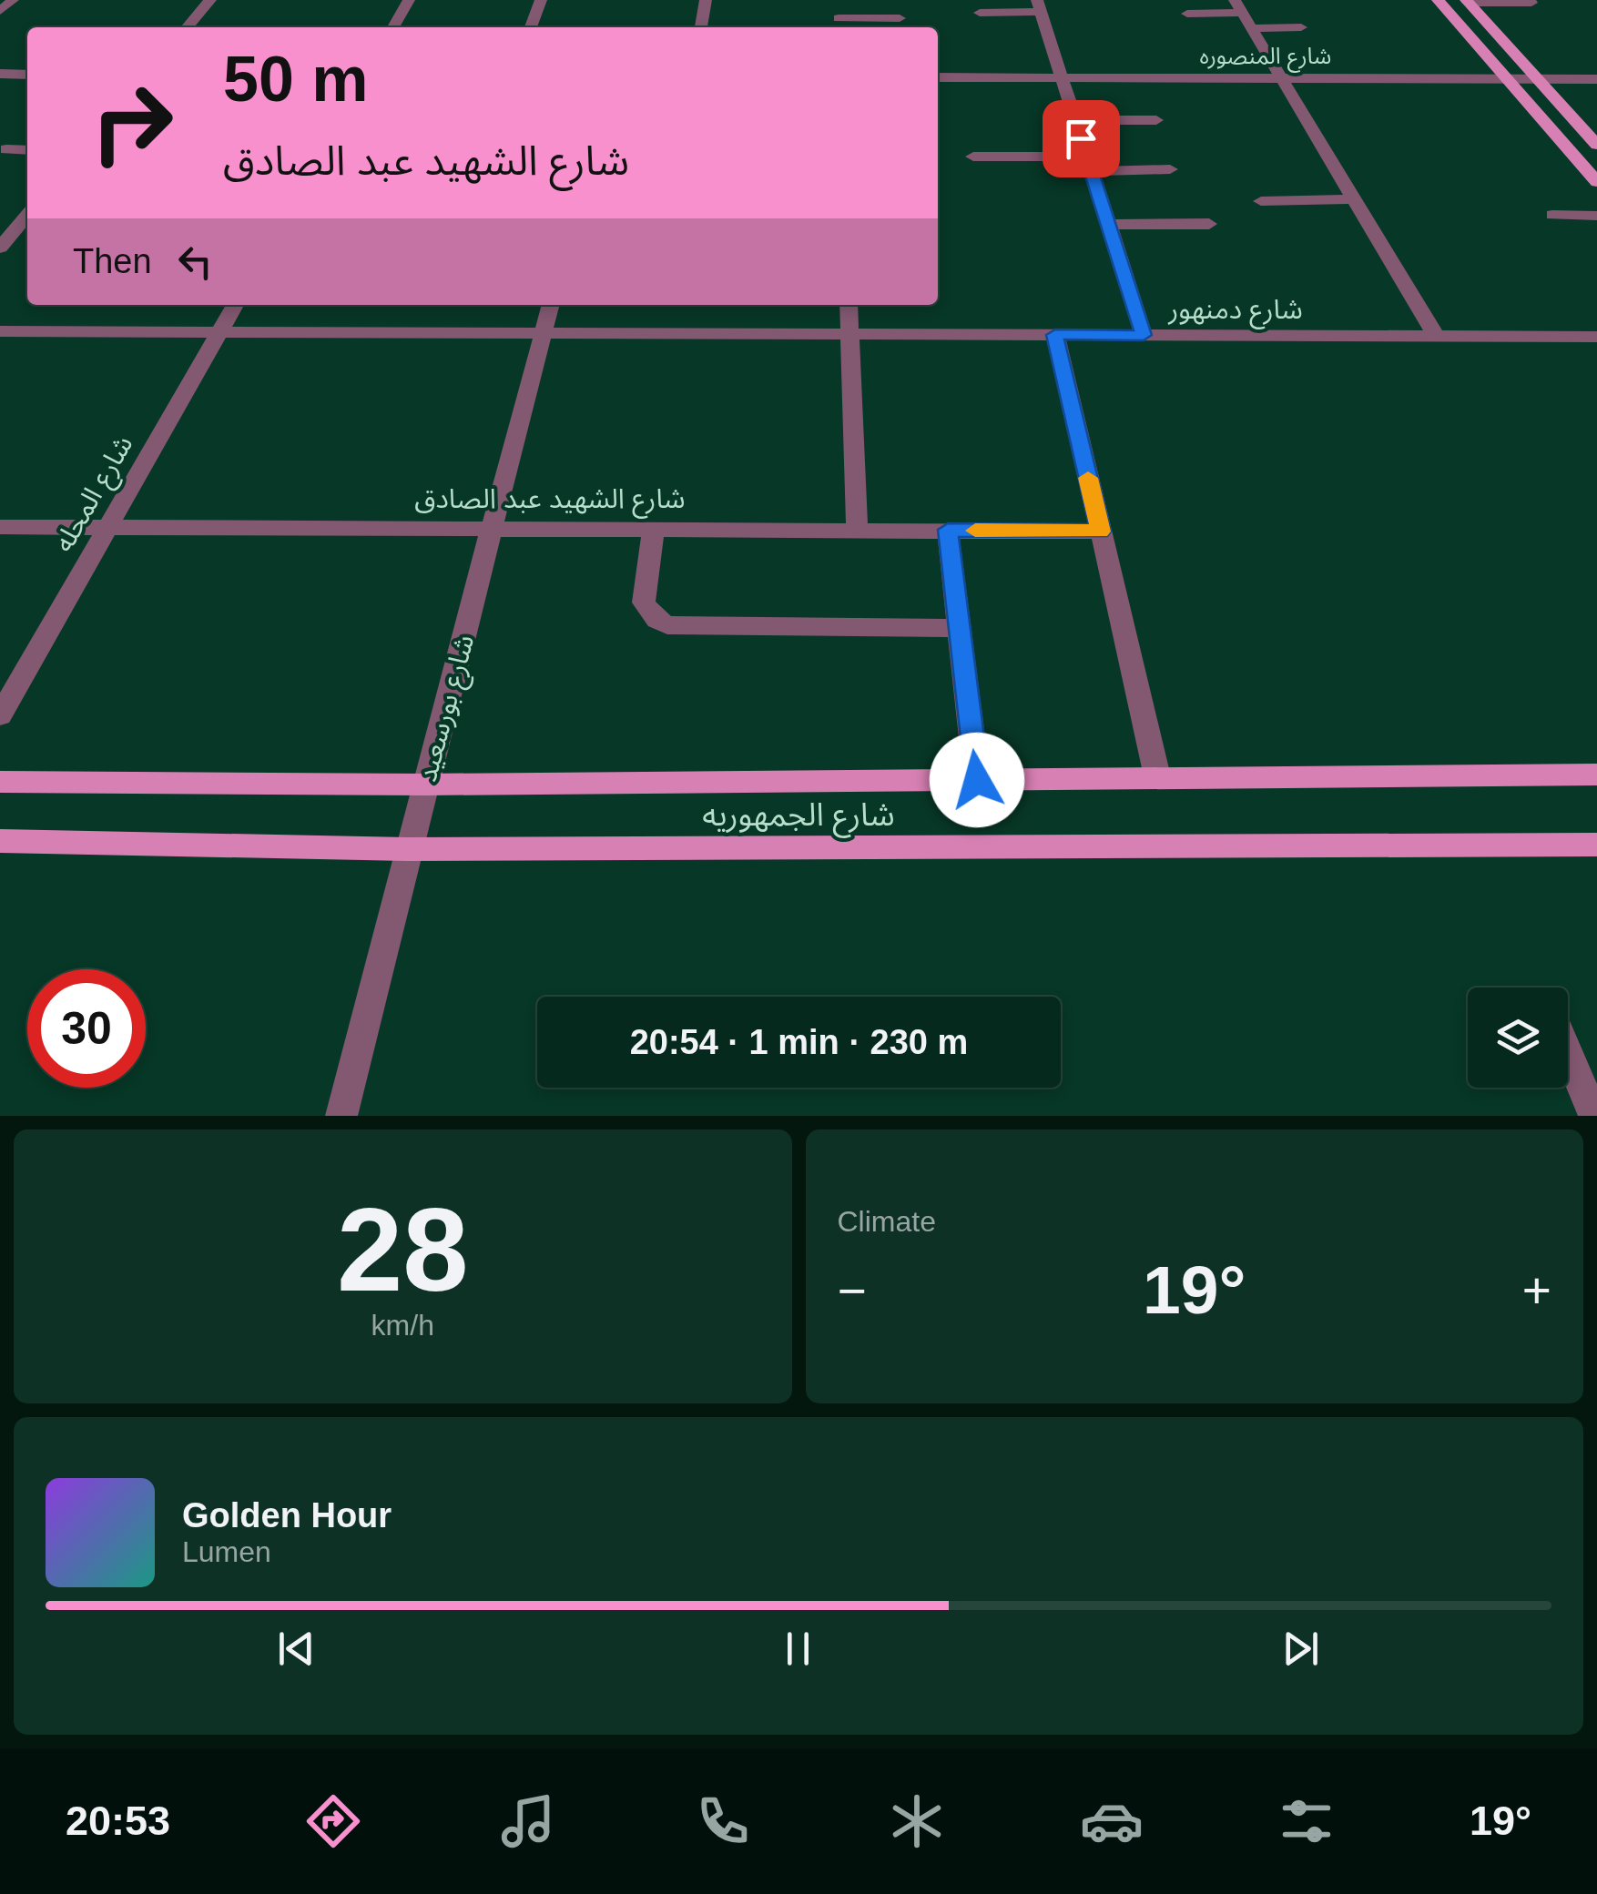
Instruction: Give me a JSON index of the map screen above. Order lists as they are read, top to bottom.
{
  "streets": {
    "main road": ["شارع الجمهوريه"],
    "street": [
      "شارع المنصوره",
      "شارع دمنهور",
      "شارع المحله",
      "شارع الشهيد عبد الصادق",
      "شارع بورسعيد"
    ]
  },
  "crossings": [
    ["شارع دمنهور", "شارع المحله"],
    ["شارع دمنهور", "شارع بورسعيد"],
    ["شارع المحله", "شارع الشهيد عبد الصادق"],
    ["شارع الشهيد عبد الصادق", "شارع بورسعيد"],
    ["شارع بورسعيد", "شارع الجمهوريه"]
  ],
  "page": {
    "turn": ["50 m", "شارع الشهيد عبد الصادق"],
    "then": "Then",
    "limit": "30",
    "trip": "20:54 · 1 min · 230 m",
    "tile": [
      ["28", "km/h"],
      "Climate"
    ],
    "heat": ["−", "19°", "+"],
    "song": ["Golden Hour", "Lumen"],
    "tabs": ["20:53", "19°"]
  }
}
